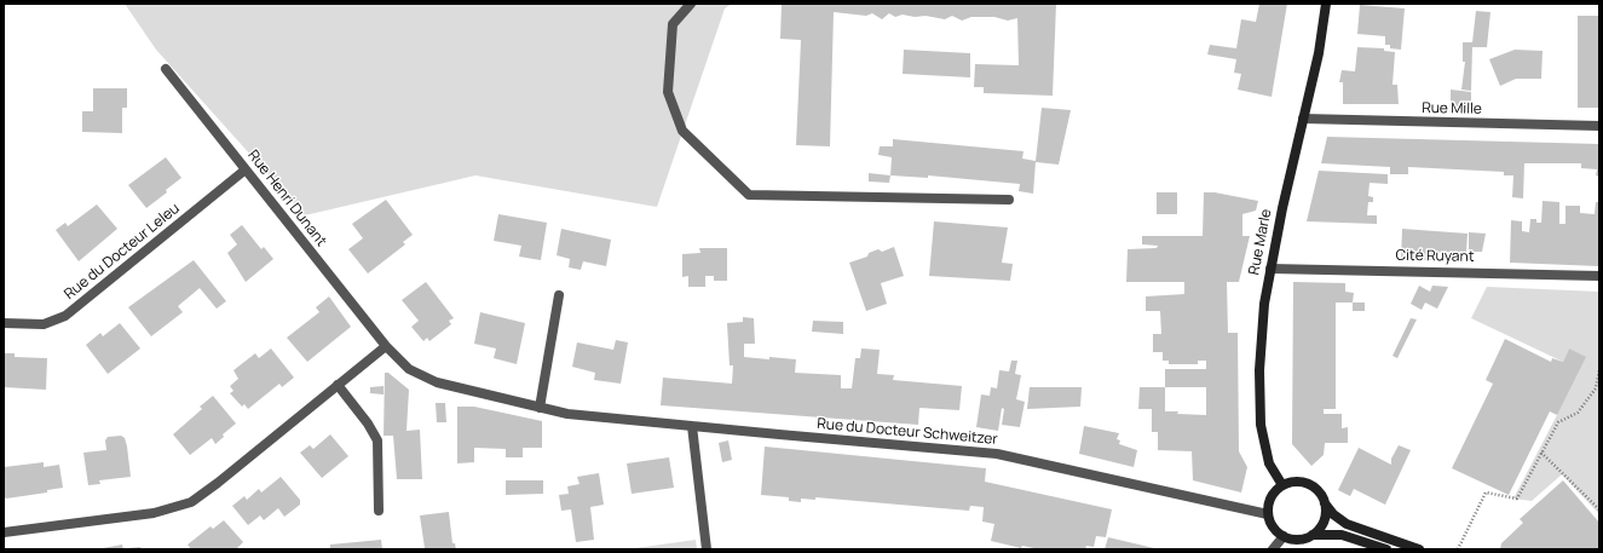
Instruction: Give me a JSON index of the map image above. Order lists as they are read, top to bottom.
{
  "streets": {
    "main road": ["Rue Marle"],
    "street": [
      "Rue Mille",
      "Rue Henri Dunant",
      "Rue du Docteur Leleu",
      "Cité Ruyant",
      "Rue du Docteur Schweitzer"
    ]
  },
  "crossings": [
    ["Rue Mille", "Rue Marle"],
    ["Rue Henri Dunant", "Rue du Docteur Leleu"],
    ["Rue Henri Dunant", "Rue du Docteur Schweitzer"],
    ["Rue Marle", "Cité Ruyant"],
    ["Rue Marle", "Rue du Docteur Schweitzer"]
  ]
}
